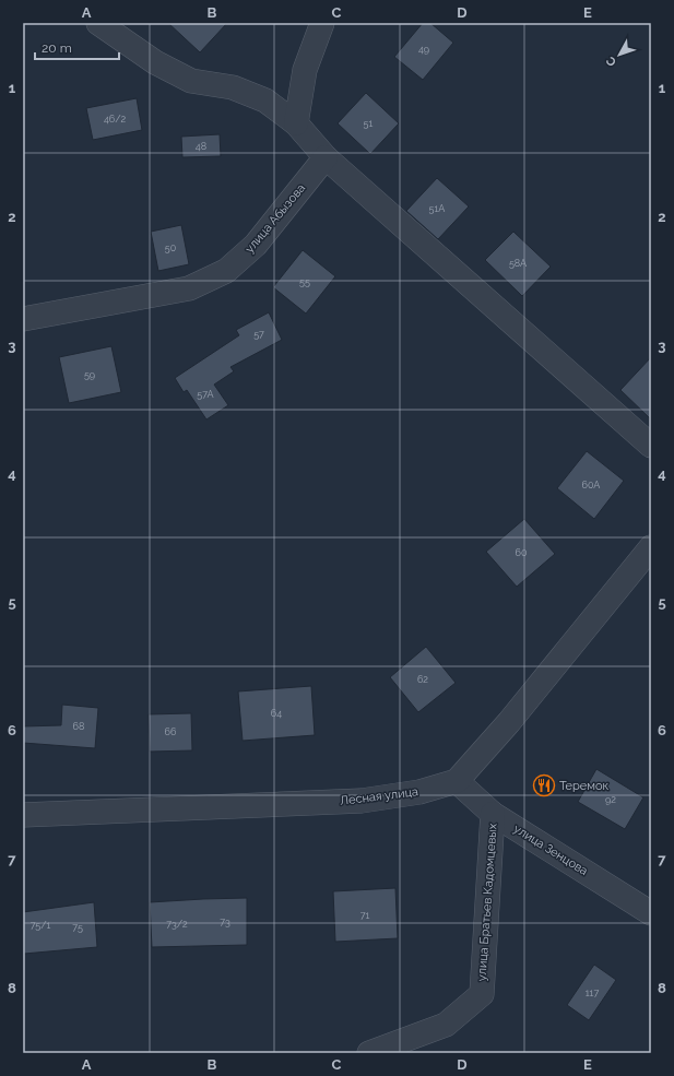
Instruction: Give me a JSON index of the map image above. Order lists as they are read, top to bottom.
{
  "streets": {
    "street": [
      "улица Абызова",
      "Лесная улица",
      "улица Зенцова",
      "улица Братьев Кадомцевых"
    ]
  },
  "crossings": [
    ["Лесная улица", "улица Зенцова"],
    ["улица Зенцова", "улица Братьев Кадомцевых"]
  ],
  "places": {
    "restaurant": ["Теремок"]
  },
  "house_numbers": [
    "49",
    "46/2",
    "51",
    "48",
    "51А",
    "50",
    "58А",
    "55",
    "57",
    "59",
    "57А",
    "60А",
    "60",
    "62",
    "64",
    "68",
    "66",
    "92",
    "71",
    "73",
    "73/2",
    "75/1",
    "75",
    "117"
  ],
  "scale_bar": "20 m",
  "north": "bottom left",
  "grid": {
    "columns": [
      "A",
      "B",
      "C",
      "D",
      "E"
    ],
    "rows": [
      "1",
      "2",
      "3",
      "4",
      "5",
      "6",
      "7",
      "8"
    ]
  }
}
